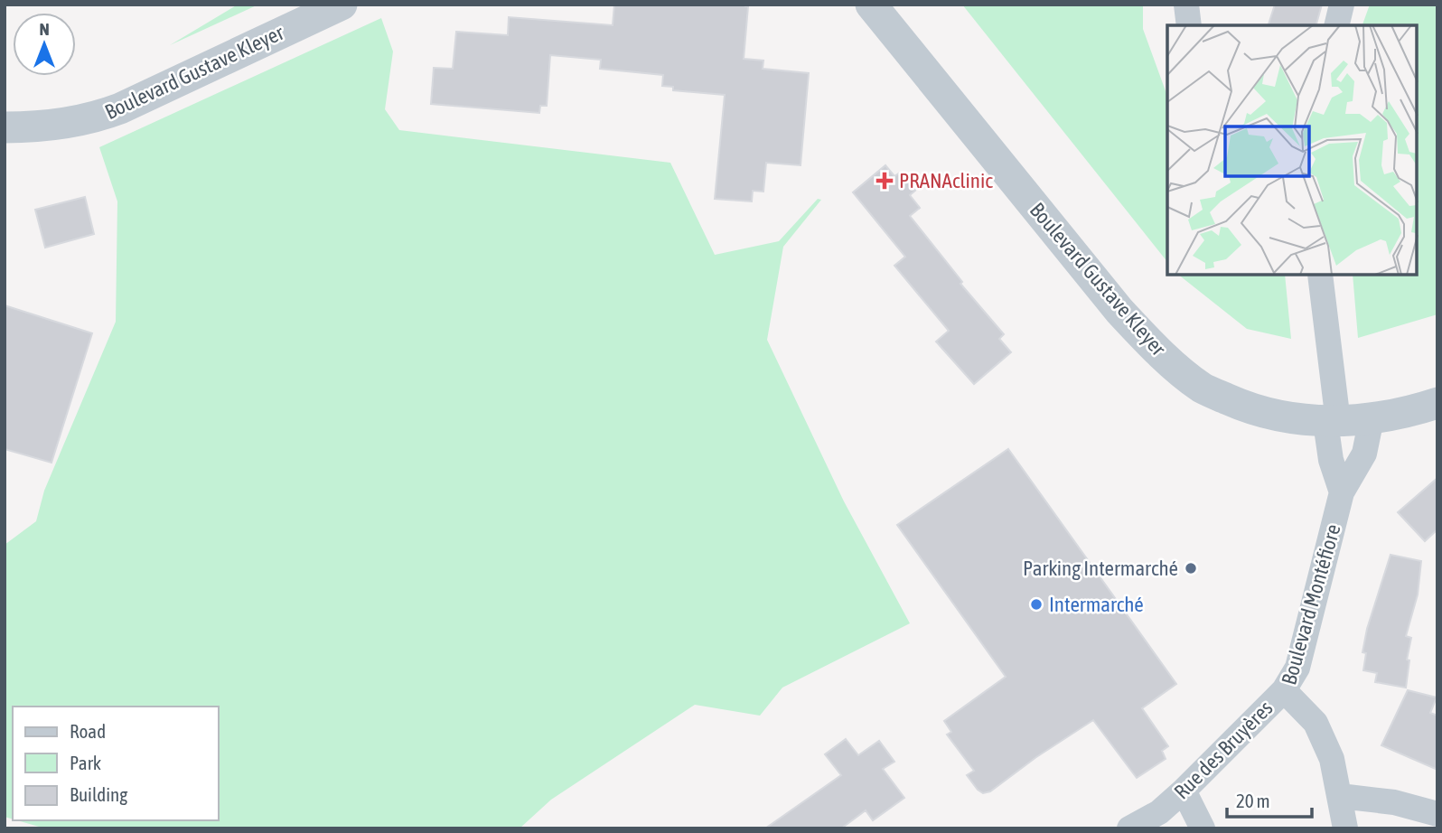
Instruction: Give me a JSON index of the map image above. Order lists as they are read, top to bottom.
{
  "streets": {
    "street": ["Boulevard Gustave Kleyer", "Boulevard Montéfiore", "Rue des Bruyères"]
  },
  "crossings": [
    ["Boulevard Gustave Kleyer", "Boulevard Montéfiore"],
    ["Boulevard Montéfiore", "Rue des Bruyères"]
  ],
  "places": {
    "health": ["PRANAclinic"],
    "other": ["Parking Intermarché", "Intermarché"]
  },
  "legend": ["Road", "Park", "Building"],
  "scale_bar": "20 m",
  "north": "top"
}
